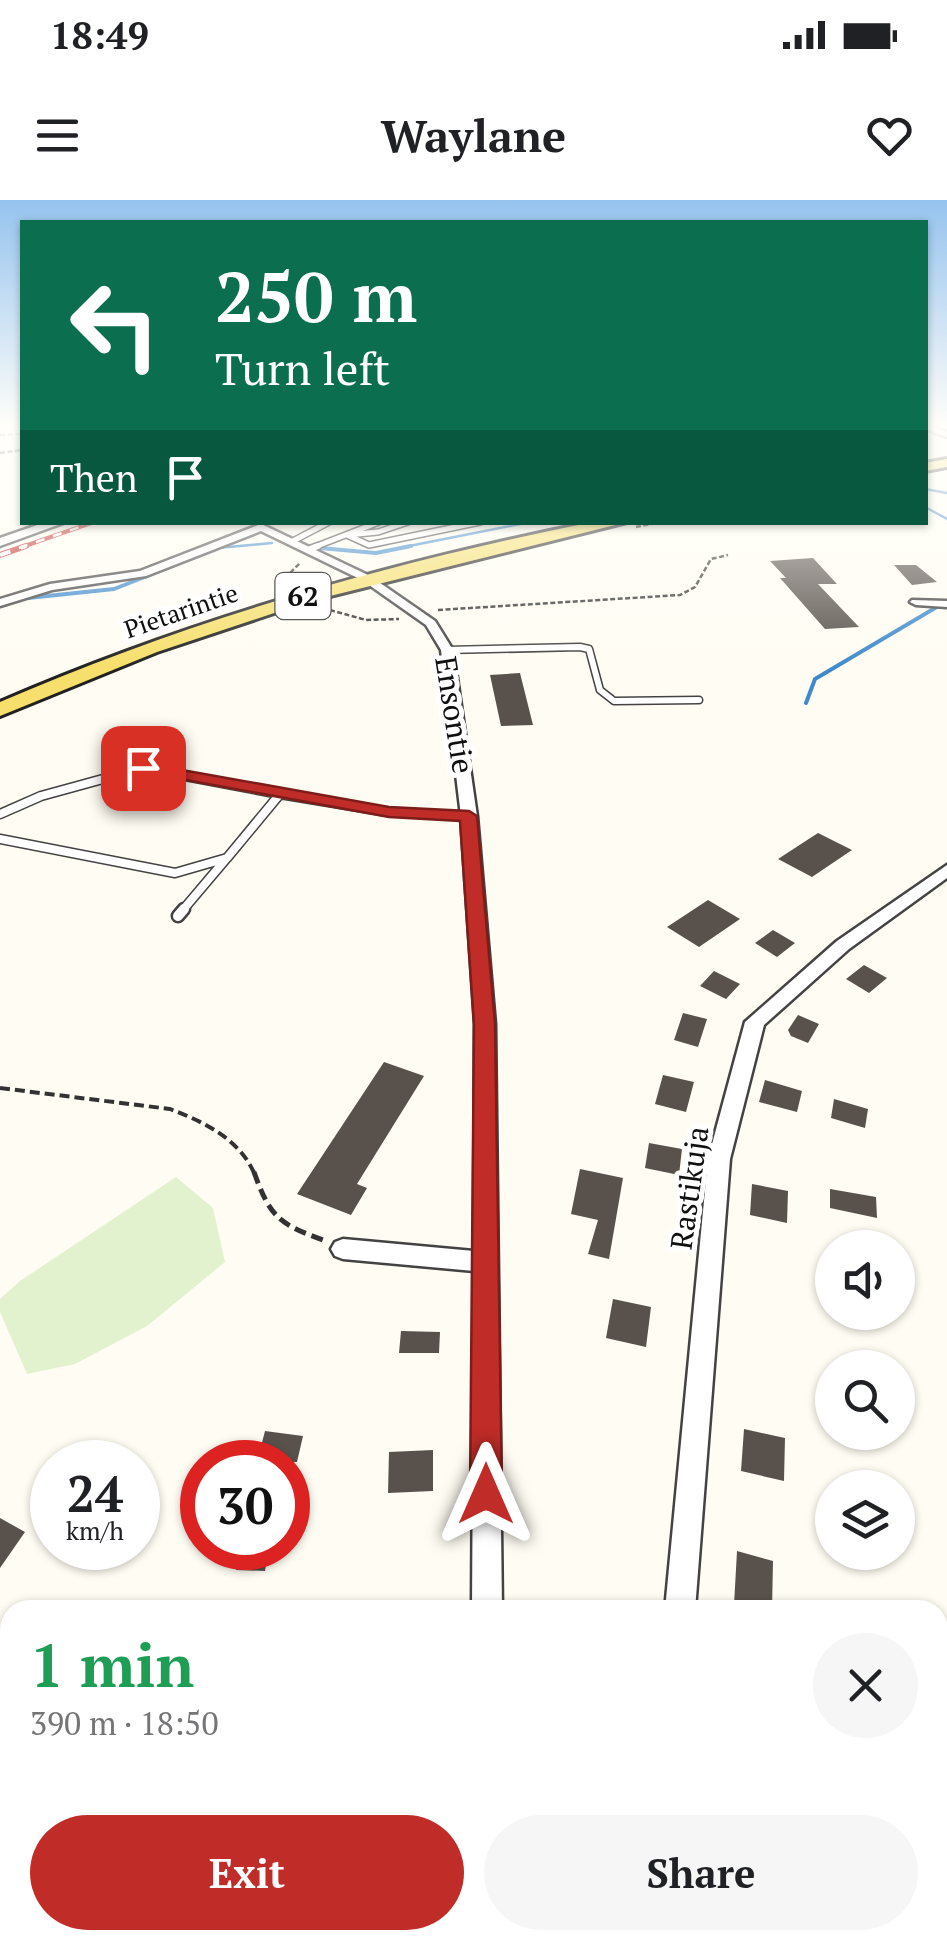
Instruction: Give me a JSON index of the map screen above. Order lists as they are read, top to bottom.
{
  "streets": {
    "main road": ["62", "Pietarintie"],
    "street": ["Ensontie", "Rastikuja"]
  },
  "crossings": [
    ["Pietarintie", "Ensontie"]
  ],
  "page": {
    "status": "18:49",
    "header": "Waylane",
    "turn": ["250 m", "Turn left"],
    "then": "Then",
    "speed": "24 km/h",
    "limit": "30",
    "heading": ["1 min", "390 m · 18:50"],
    "buttons": ["Exit", "Share"]
  }
}
